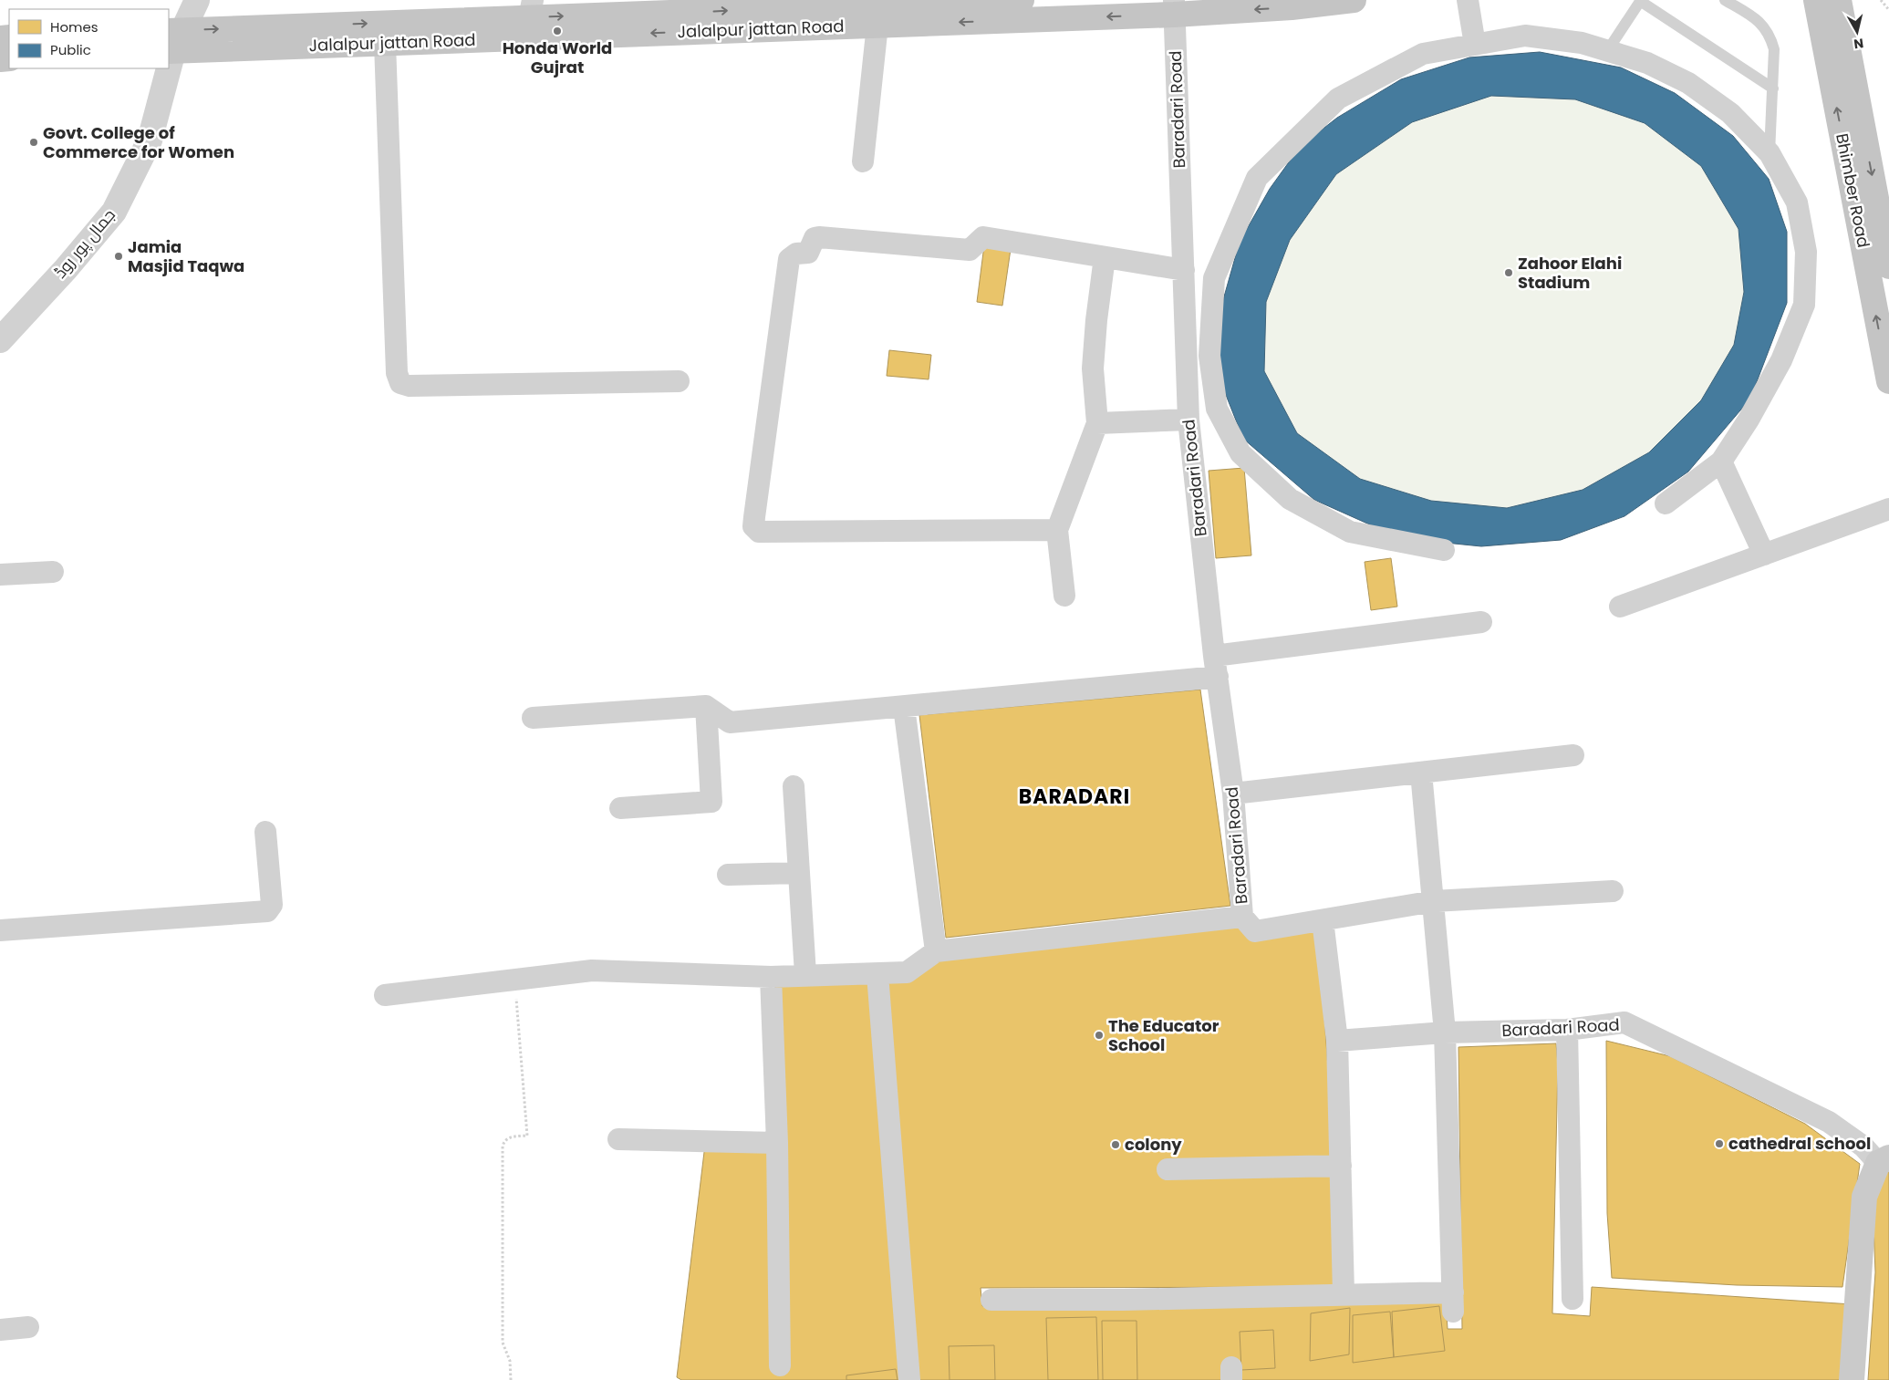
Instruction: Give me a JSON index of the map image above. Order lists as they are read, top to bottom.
{
  "streets": {
    "main road": ["Jalalpur jattan Road", "Bhimber Road"],
    "street": ["Baradari Road", "جمال پور روڈ"]
  },
  "crossings": [
    ["Jalalpur jattan Road", "Baradari Road"],
    ["Jalalpur jattan Road", "جمال پور روڈ"]
  ],
  "districts": ["BARADARI"],
  "places": [
    "Honda World Gujrat",
    "Govt. College of Commerce for Women",
    "Jamia Masjid Taqwa",
    "Zahoor Elahi Stadium",
    "The Educator School",
    "cathedral school",
    "colony"
  ],
  "legend": ["Homes", "Public"],
  "north": "bottom"
}
